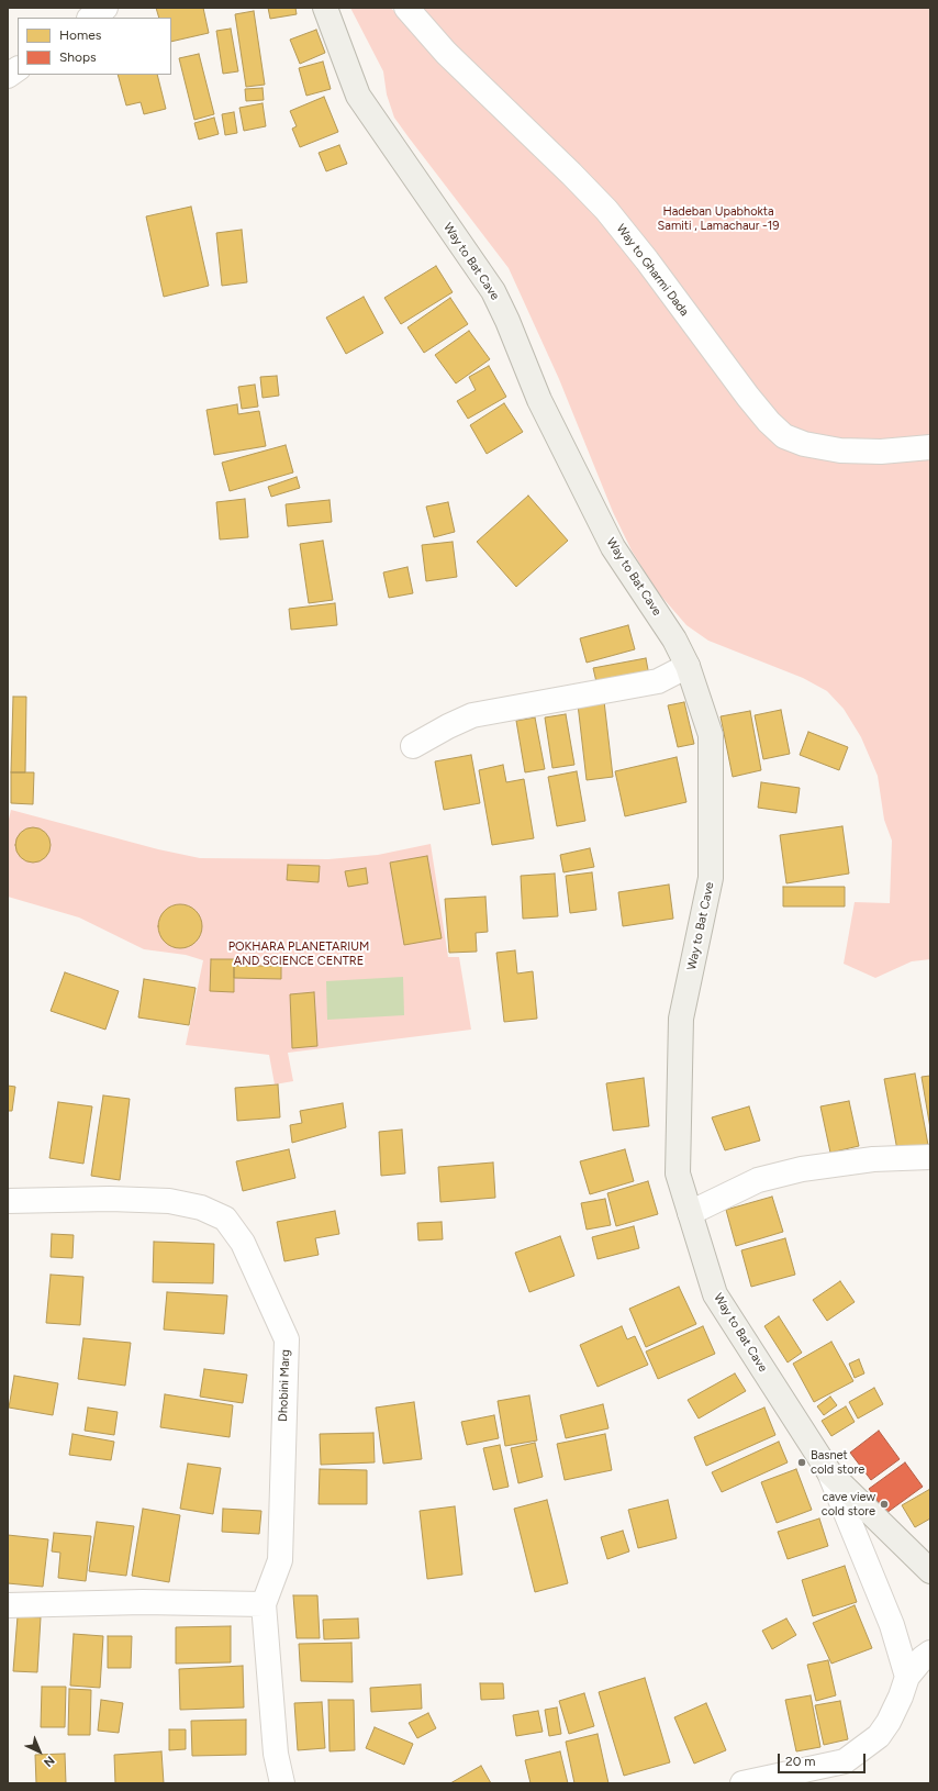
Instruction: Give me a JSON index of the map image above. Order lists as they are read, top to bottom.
{
  "streets": {
    "main road": ["Way to Bat Cave"],
    "street": ["Way to Gharmi Dada", "Dhobini Marg"]
  },
  "parks": ["Hadeban Upabhokta Samiti , Lamachaur -19", "POKHARA PLANETARIUM AND SCIENCE CENTRE"],
  "places": ["Basnet cold store", "cave view cold store"],
  "legend": ["Homes", "Shops"],
  "scale_bar": "20 m",
  "north": "bottom right"
}
